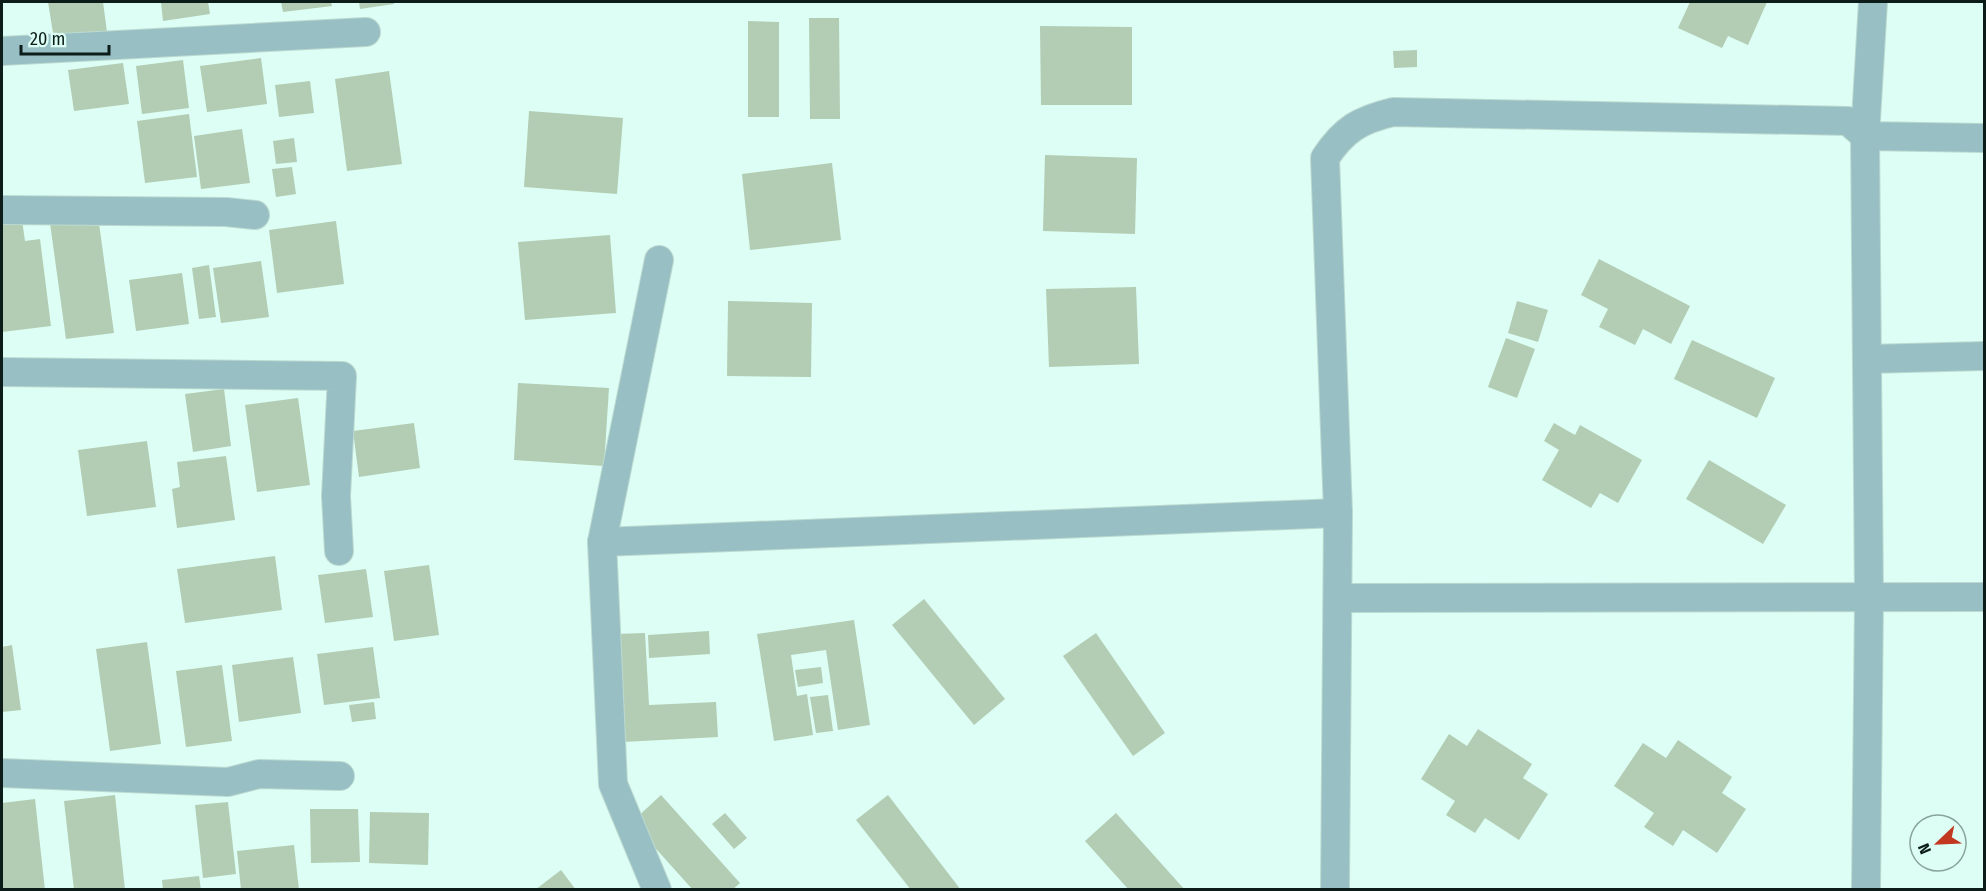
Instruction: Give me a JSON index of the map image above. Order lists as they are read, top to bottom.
{
  "scale_bar": "20 m",
  "north": "bottom left"
}
